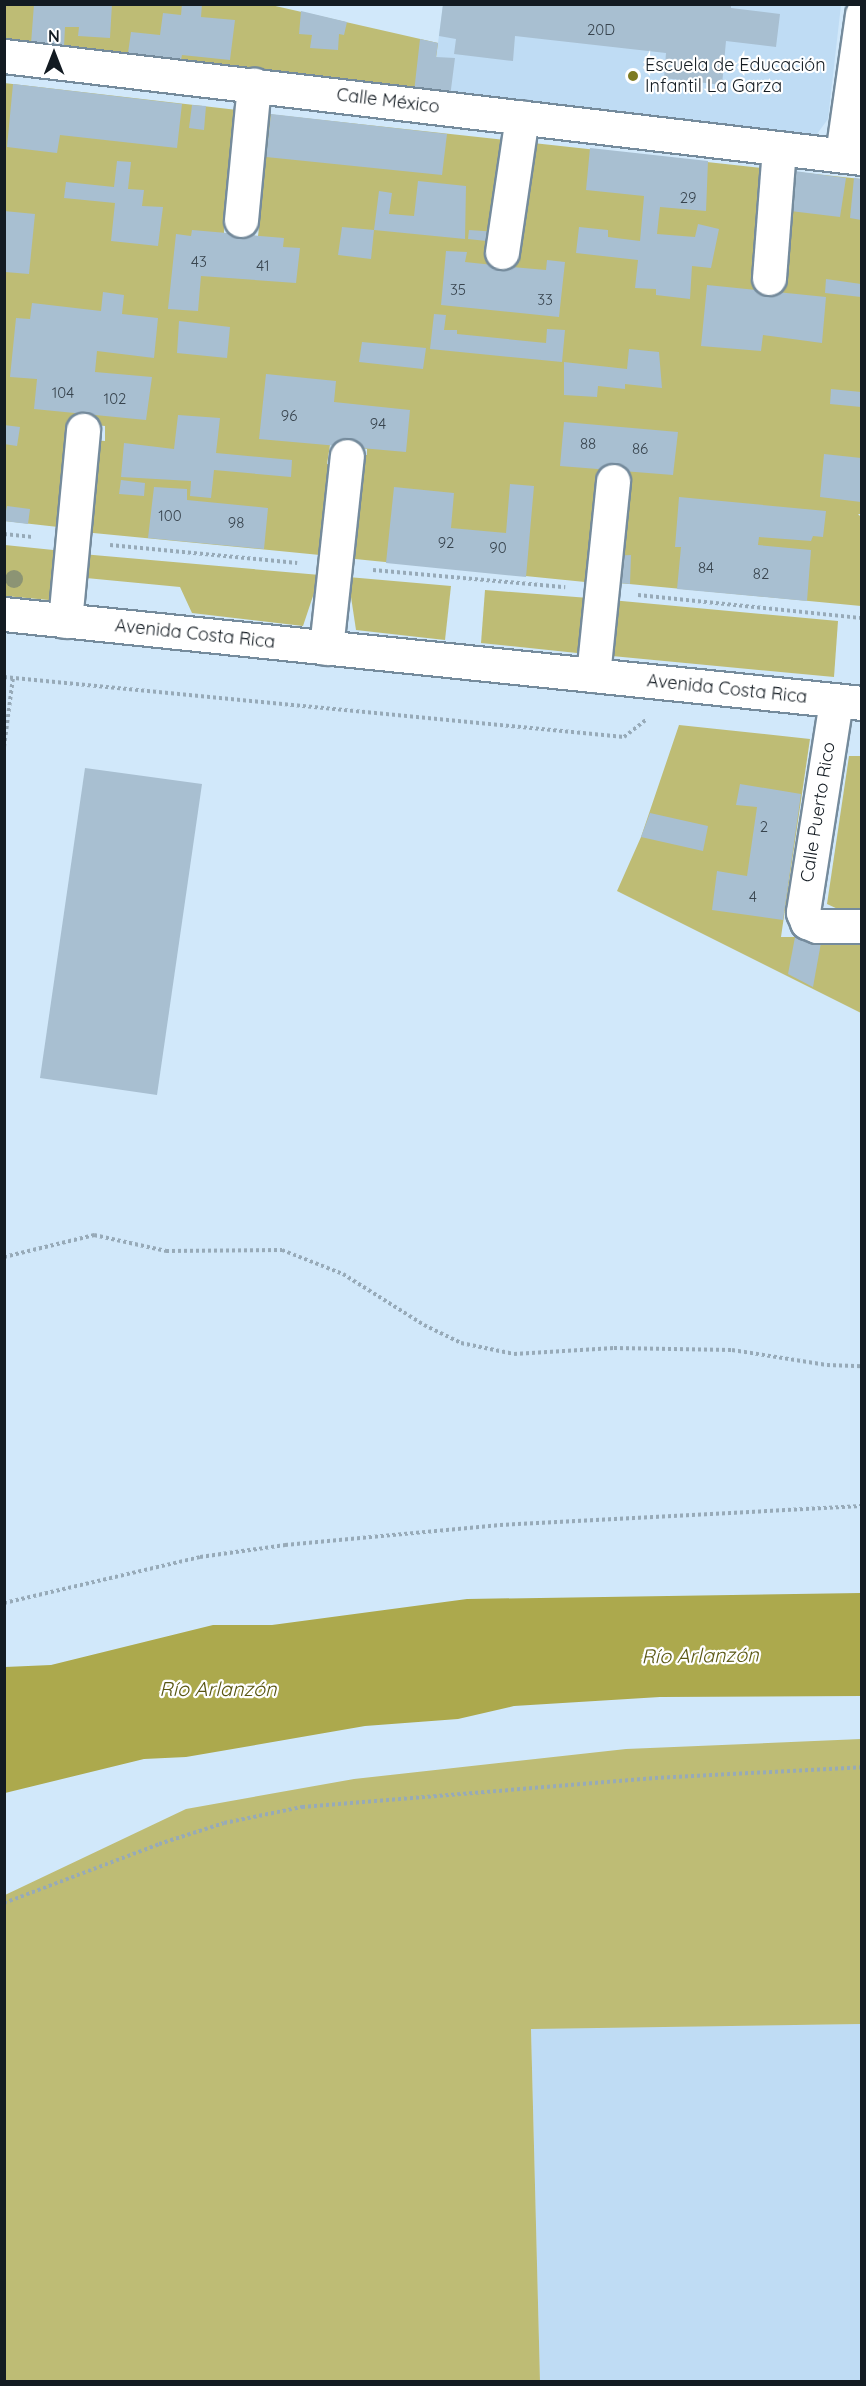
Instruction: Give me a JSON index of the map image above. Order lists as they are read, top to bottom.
{
  "streets": {
    "street": ["Calle México", "Avenida Costa Rica", "Calle Puerto Rico"]
  },
  "crossings": [
    ["Avenida Costa Rica", "Calle Puerto Rico"]
  ],
  "water": ["Río Arlanzón"],
  "places": ["Escuela de Educación Infantil La Garza"],
  "house_numbers": [
    "20D",
    "29",
    "43",
    "41",
    "35",
    "33",
    "104",
    "102",
    "96",
    "94",
    "88",
    "86",
    "100",
    "98",
    "92",
    "90",
    "84",
    "82",
    "2",
    "4"
  ],
  "north": "top"
}
